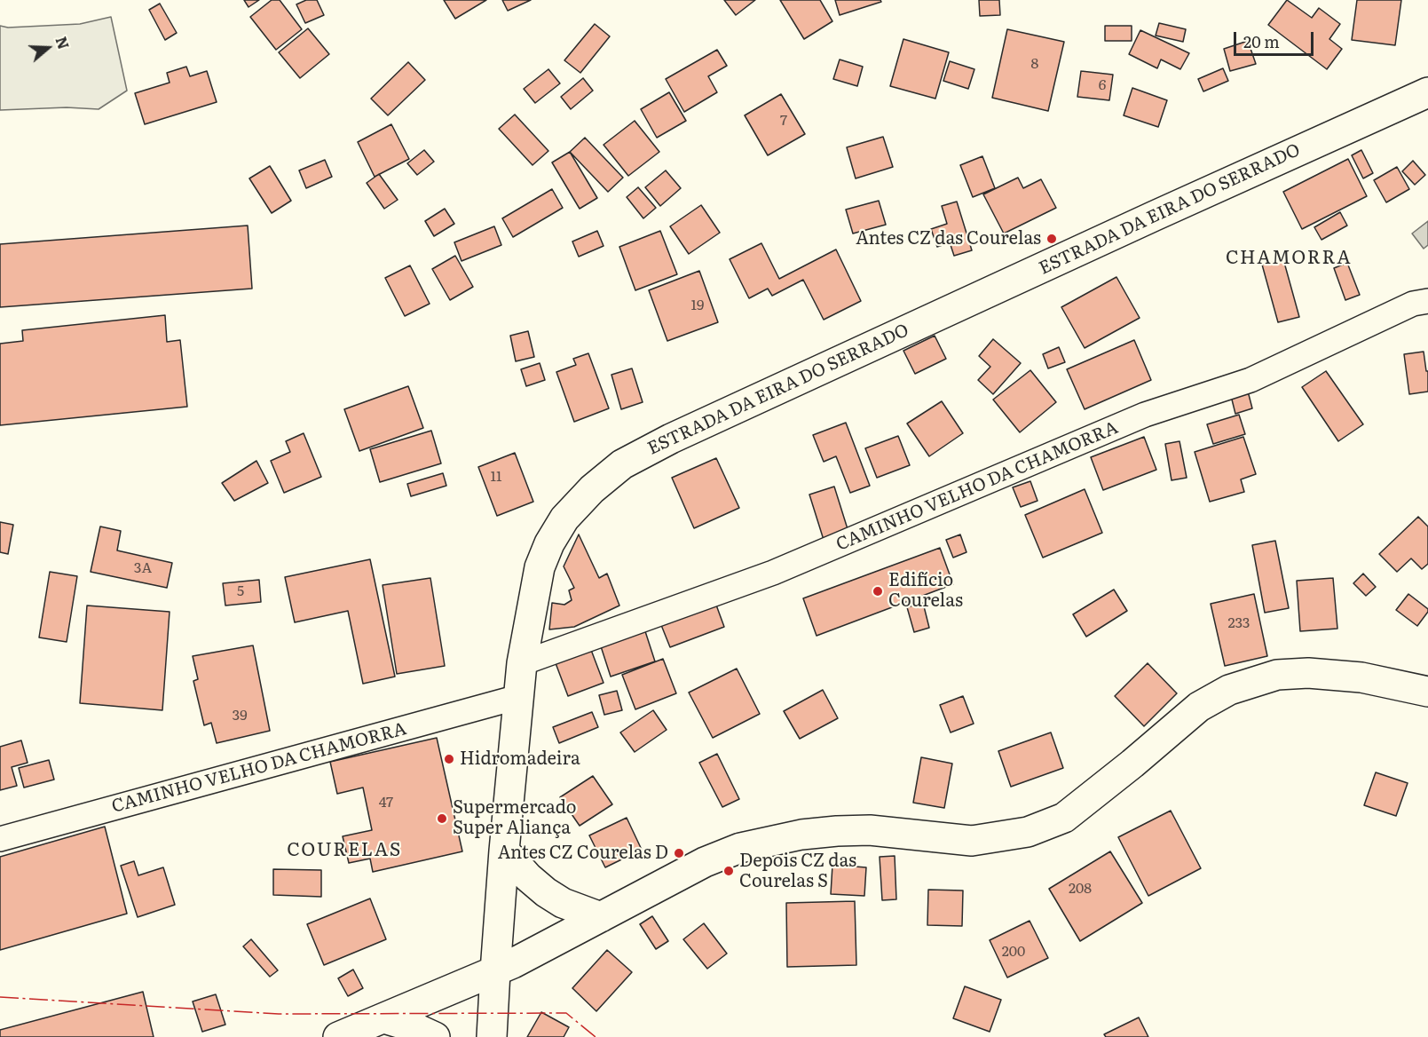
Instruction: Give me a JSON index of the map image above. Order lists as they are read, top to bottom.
{
  "streets": {
    "main road": ["ESTRADA DA EIRA DO SERRADO"],
    "street": ["CAMINHO VELHO DA CHAMORRA"]
  },
  "crossings": [
    ["ESTRADA DA EIRA DO SERRADO", "CAMINHO VELHO DA CHAMORRA"]
  ],
  "districts": ["CHAMORRA", "COURELAS"],
  "places": [
    "Antes CZ das Courelas",
    "Edifício Courelas",
    "Hidromadeira",
    "Supermercado Super Aliança",
    "Antes CZ Courelas D",
    "Depois CZ das Courelas S"
  ],
  "house_numbers": [
    "8",
    "6",
    "7",
    "19",
    "11",
    "3A",
    "5",
    "233",
    "39",
    "47",
    "208",
    "200"
  ],
  "scale_bar": "20 m",
  "north": "right"
}
